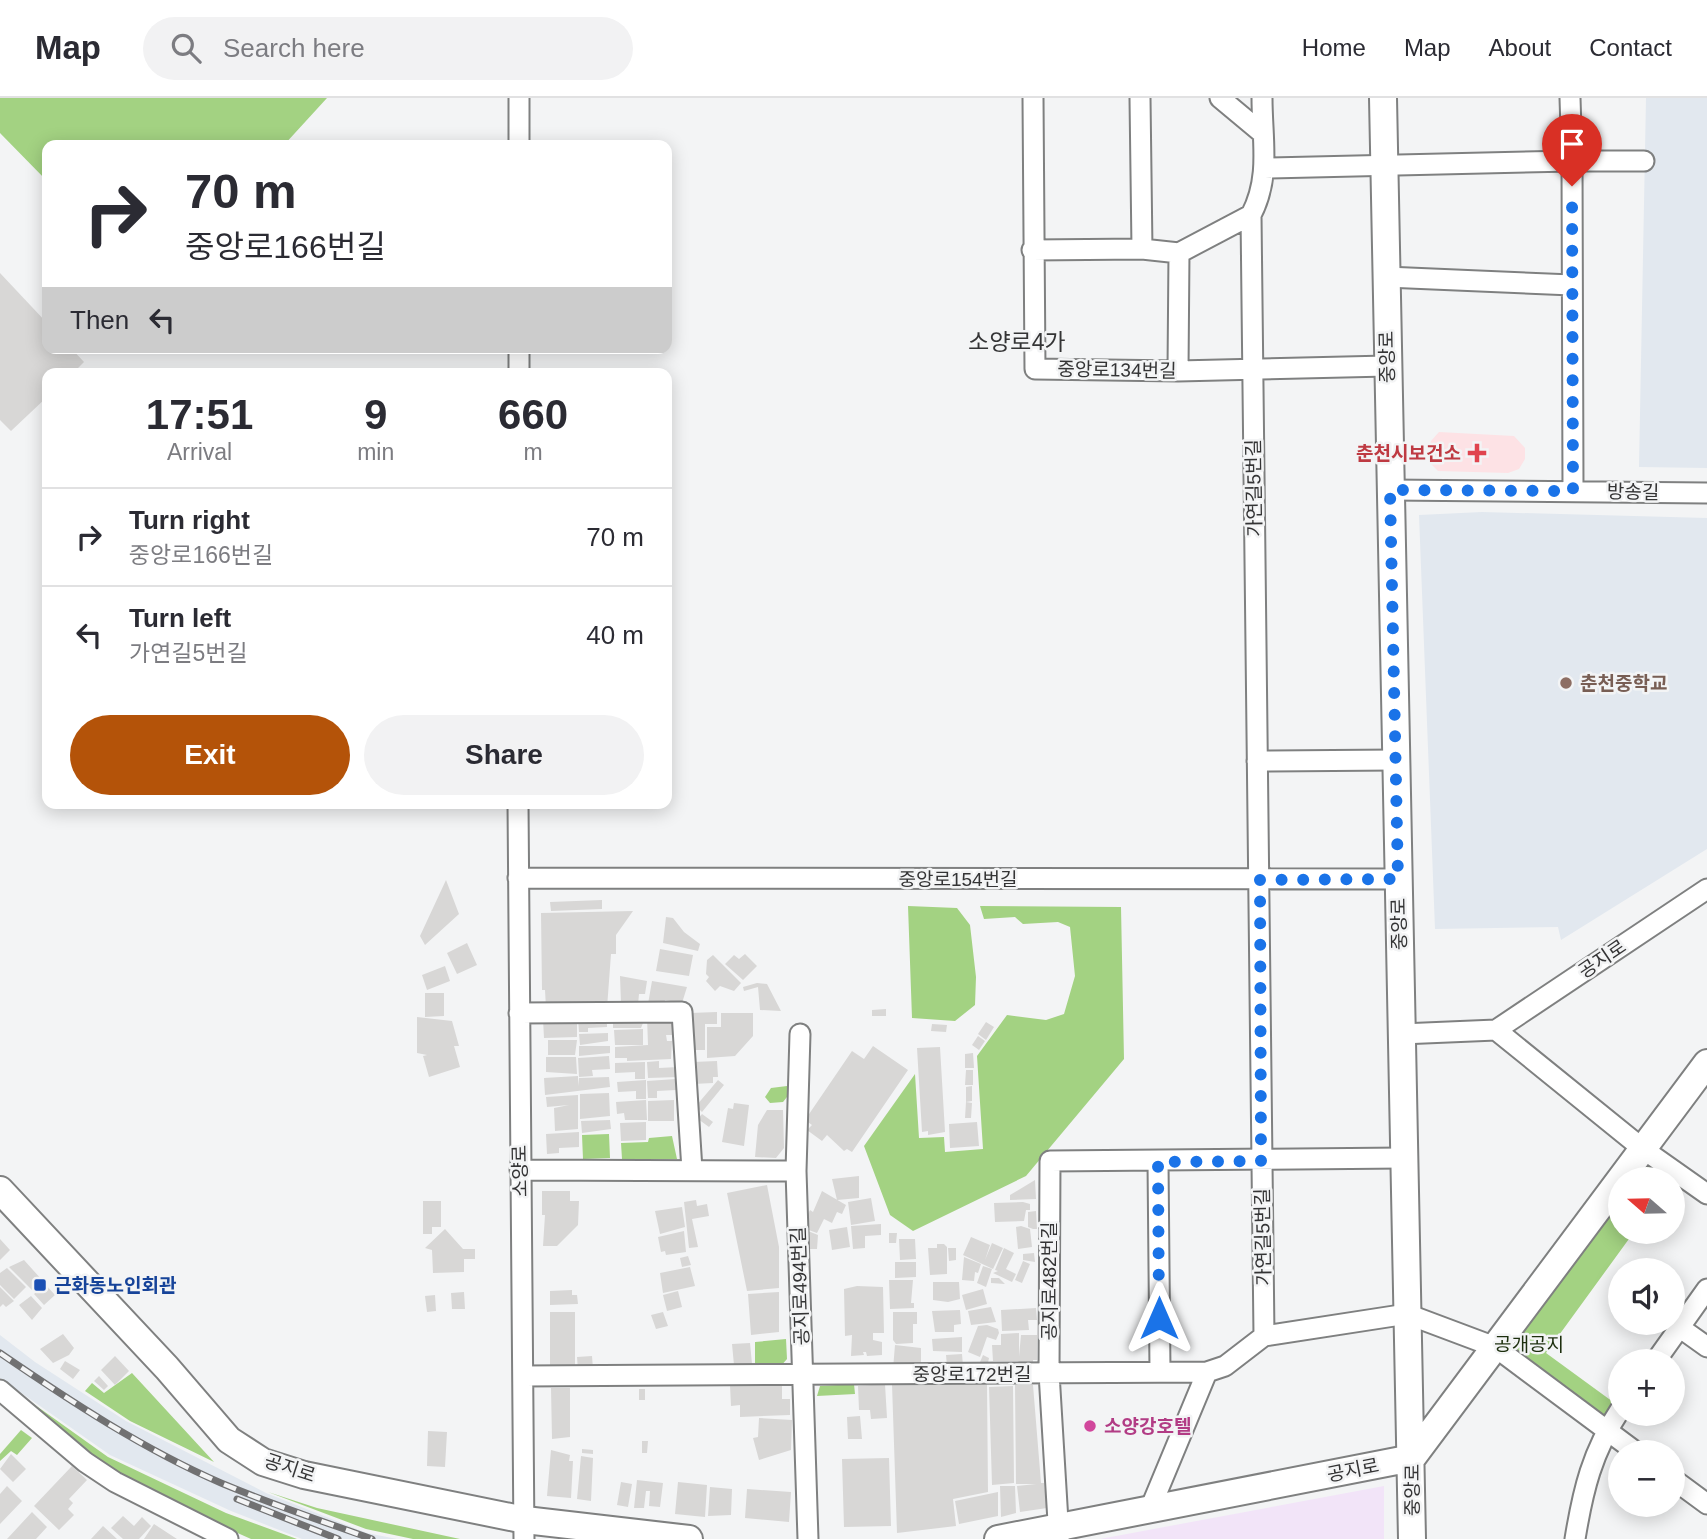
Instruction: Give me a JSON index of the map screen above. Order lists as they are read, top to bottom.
{
  "streets": {
    "street": [
      "중앙로",
      "중앙로134번길",
      "가연길5번길",
      "방송길",
      "중앙로154번길",
      "공지로",
      "소양로",
      "공지로482번길",
      "공지로494번길",
      "중앙로172번길"
    ]
  },
  "crossings": [
    ["중앙로", "중앙로134번길"],
    ["중앙로", "방송길"],
    ["중앙로", "중앙로154번길"],
    ["중앙로", "공지로"],
    ["중앙로", "중앙로172번길"],
    ["중앙로134번길", "가연길5번길"],
    ["가연길5번길", "중앙로154번길"],
    ["가연길5번길", "중앙로172번길"],
    ["중앙로154번길", "소양로"],
    ["공지로", "소양로"],
    ["공지로", "공지로482번길"],
    ["소양로", "중앙로172번길"],
    ["공지로482번길", "중앙로172번길"],
    ["공지로494번길", "중앙로172번길"]
  ],
  "districts": ["소양로4가"],
  "parks": ["공개공지"],
  "places": {
    "health": ["춘천시보건소"],
    "other": ["춘천중학교", "소양강호텔"],
    "transit": ["근화동노인회관"]
  },
  "north": "left",
  "page": {
    "header": "Map",
    "search": "Search here",
    "nav": [
      "Home",
      "Map",
      "About",
      "Contact"
    ],
    "turn": ["70 m", "중앙로166번길"],
    "then": "Then",
    "eta": [
      "17:51",
      "Arrival",
      "9",
      "min",
      "660",
      "m"
    ],
    "list": [
      {
        "name": "Turn right",
        "note": "중앙로166번길",
        "value": "70 m"
      },
      {
        "name": "Turn left",
        "note": "가연길5번길",
        "value": "40 m"
      }
    ],
    "buttons": ["Exit", "Share"],
    "map_buttons": ["+", "−"]
  }
}
